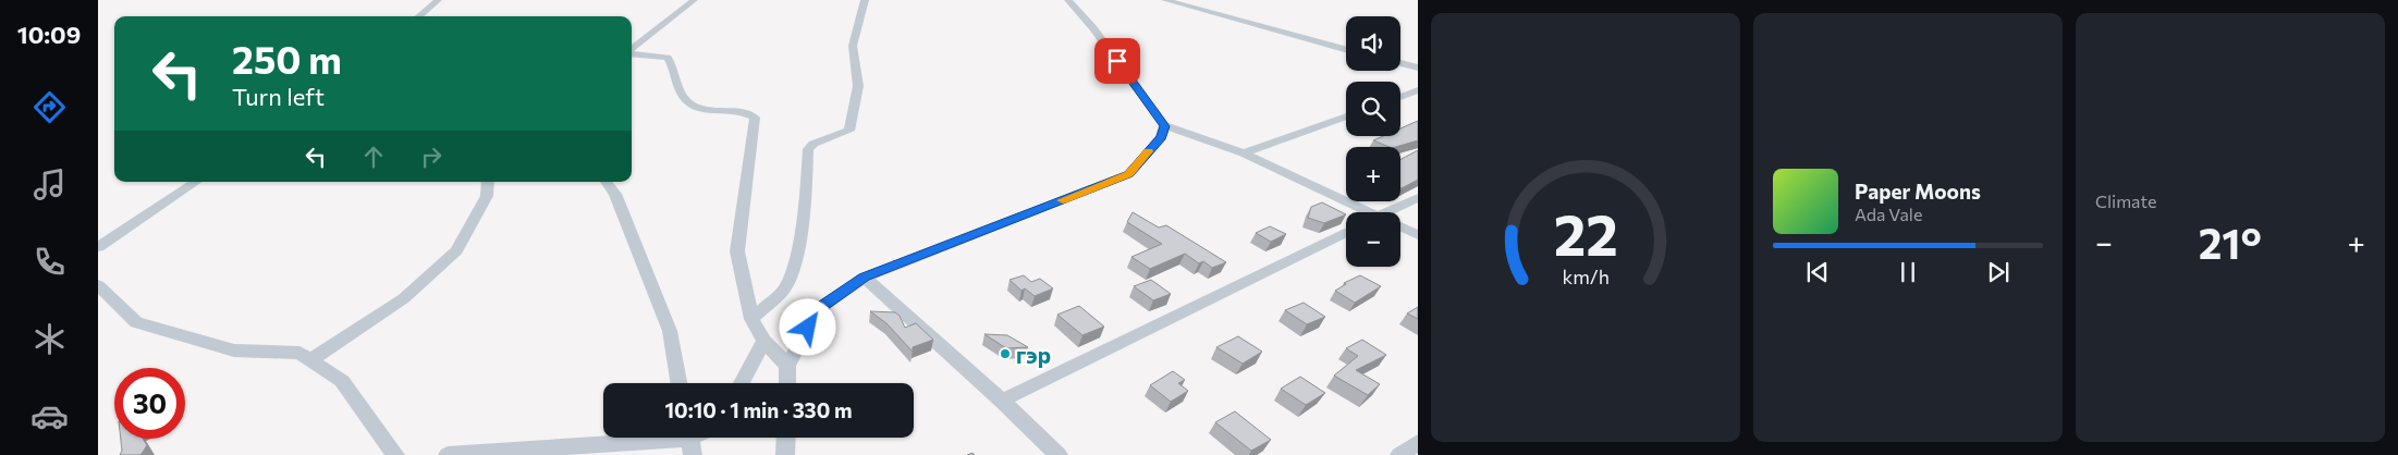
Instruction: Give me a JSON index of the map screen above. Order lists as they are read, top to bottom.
{
  "places": ["гэр"],
  "page": {
    "tabs": "10:09",
    "tile": "Climate",
    "map_buttons": ["+", "−"],
    "turn": ["250 m", "Turn left"],
    "song": ["Paper Moons", "Ada Vale"],
    "heat": ["−", "21°", "+"],
    "limit": "30",
    "trip": "10:10 · 1 min · 330 m",
    "gauge": ["22", "km/h"]
  }
}
